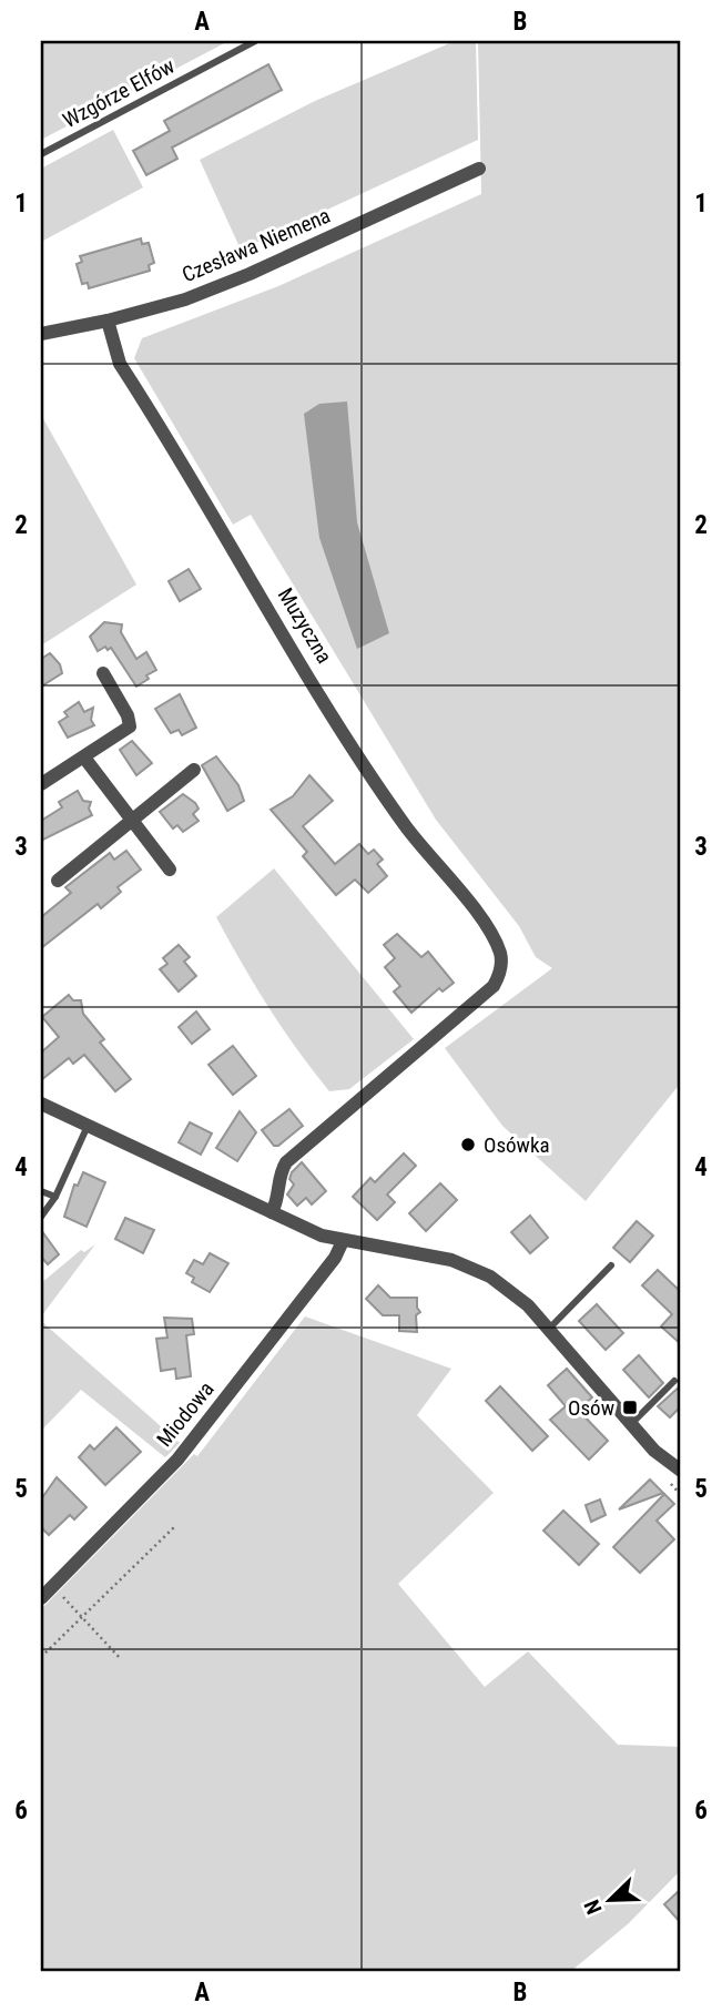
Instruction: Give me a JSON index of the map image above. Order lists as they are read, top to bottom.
{
  "streets": {
    "street": ["Czesława Niemena", "Muzyczna", "Miodowa"],
    "lane": ["Wzgórze Elfów"]
  },
  "crossings": [
    ["Czesława Niemena", "Muzyczna"]
  ],
  "places": {
    "other": ["Osówka"],
    "transit": ["Osów"]
  },
  "north": "bottom left",
  "grid": {
    "columns": ["A", "B"],
    "rows": [
      "1",
      "2",
      "3",
      "4",
      "5",
      "6"
    ]
  }
}
